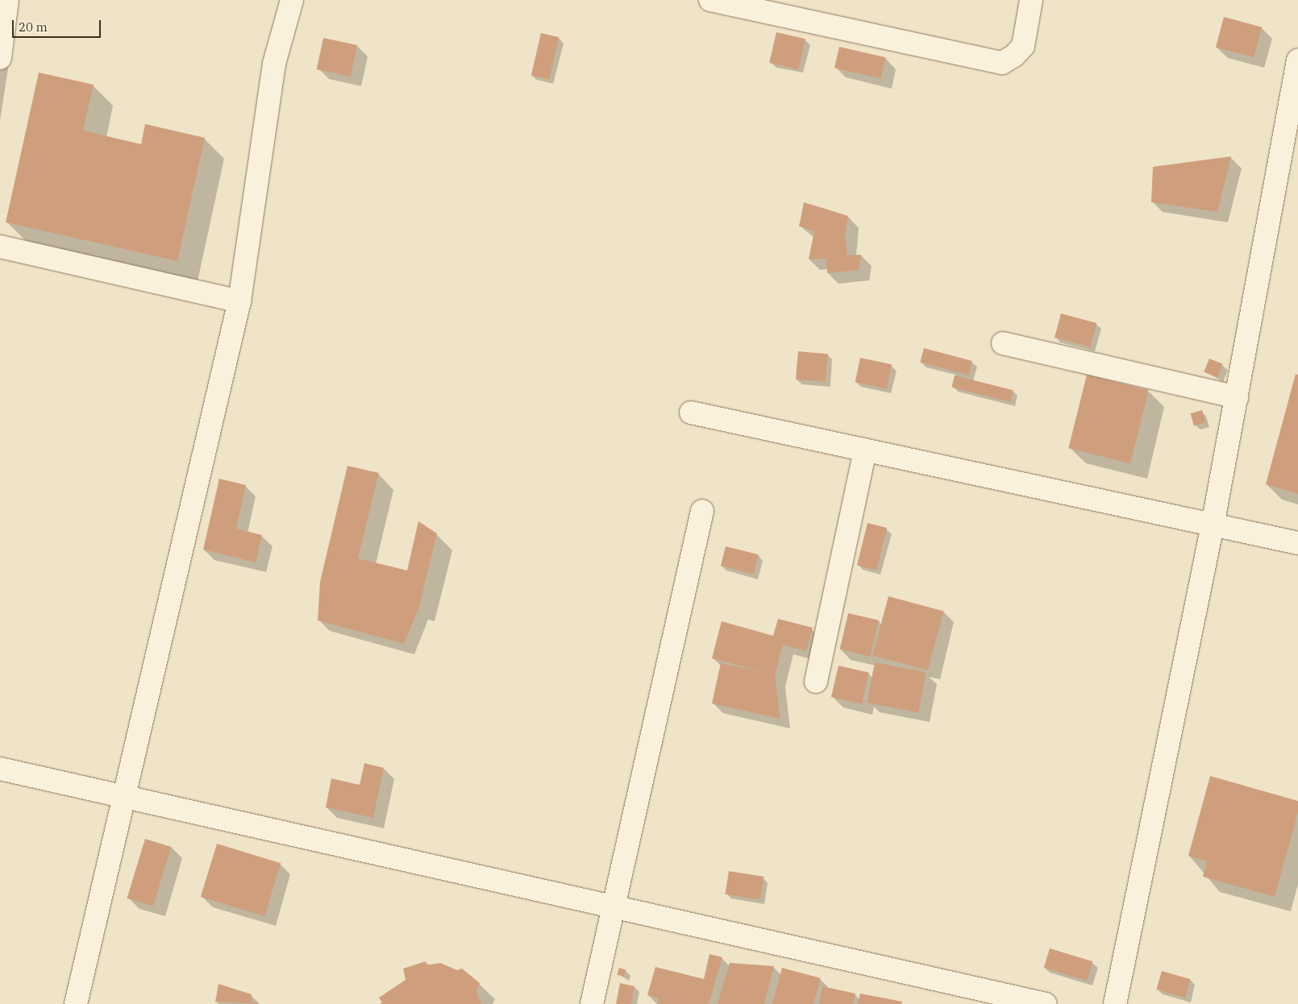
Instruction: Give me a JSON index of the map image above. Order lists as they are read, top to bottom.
{
  "scale_bar": "20 m"
}
